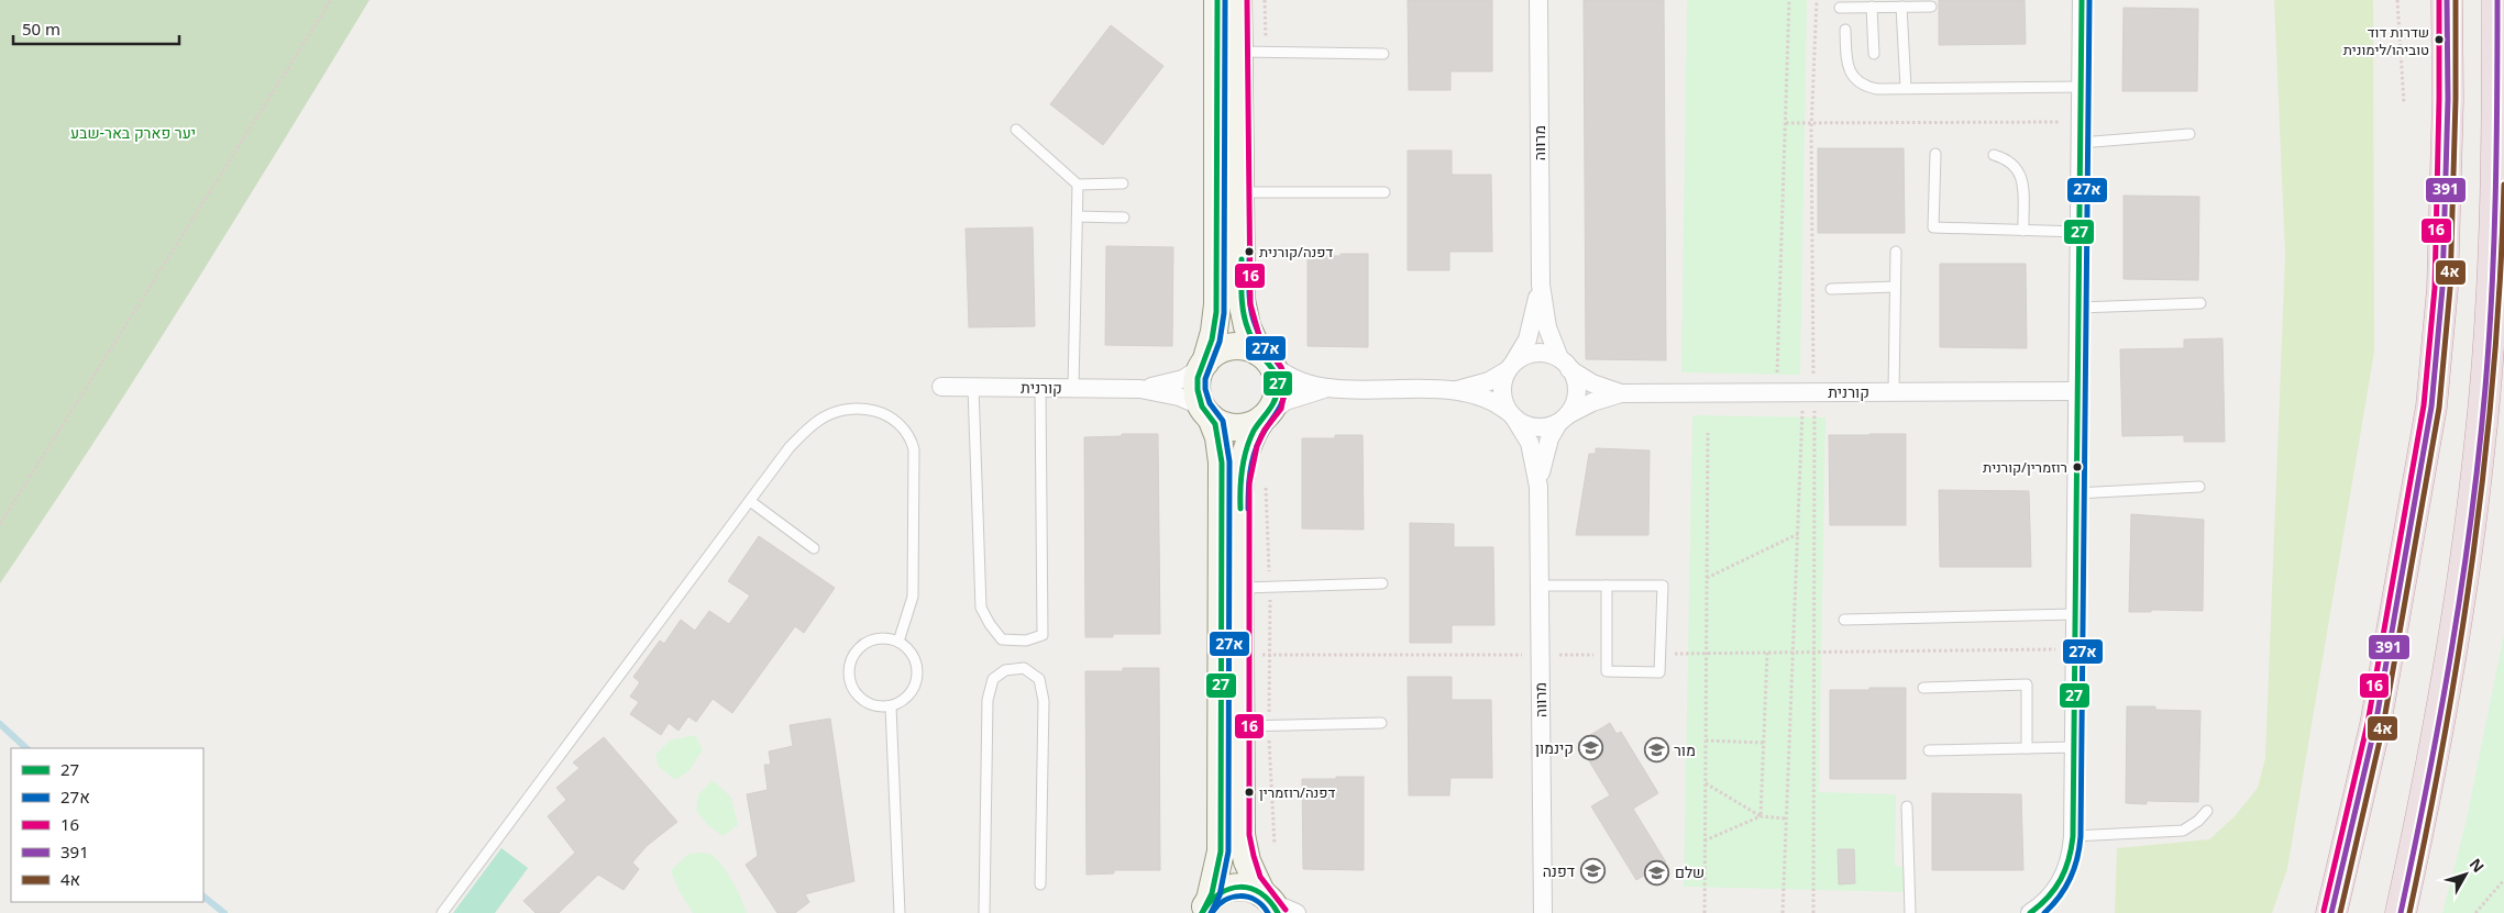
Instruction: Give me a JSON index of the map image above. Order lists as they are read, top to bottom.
{
  "streets": {
    "street": ["מרווה", "קורנית"]
  },
  "crossings": [
    ["מרווה", "קורנית"]
  ],
  "parks": ["יער פארק באר-שבע"],
  "places": {
    "other": [
      "שדרות דוד טוביהו/לימונית",
      "דפנה/קורנית",
      "רוזמרין/קורנית",
      "דפנה/רוזמרין"
    ],
    "school or university": [
      "קינמון",
      "מור",
      "דפנה",
      "שלם"
    ]
  },
  "lines": [
    "transit line 27",
    "transit line 27א",
    "transit line 16",
    "transit line 391",
    "transit line 4א"
  ],
  "legend": [
    "27",
    "27א",
    "16",
    "391",
    "4א"
  ],
  "scale_bar": "50 m",
  "north": "top right"
}
